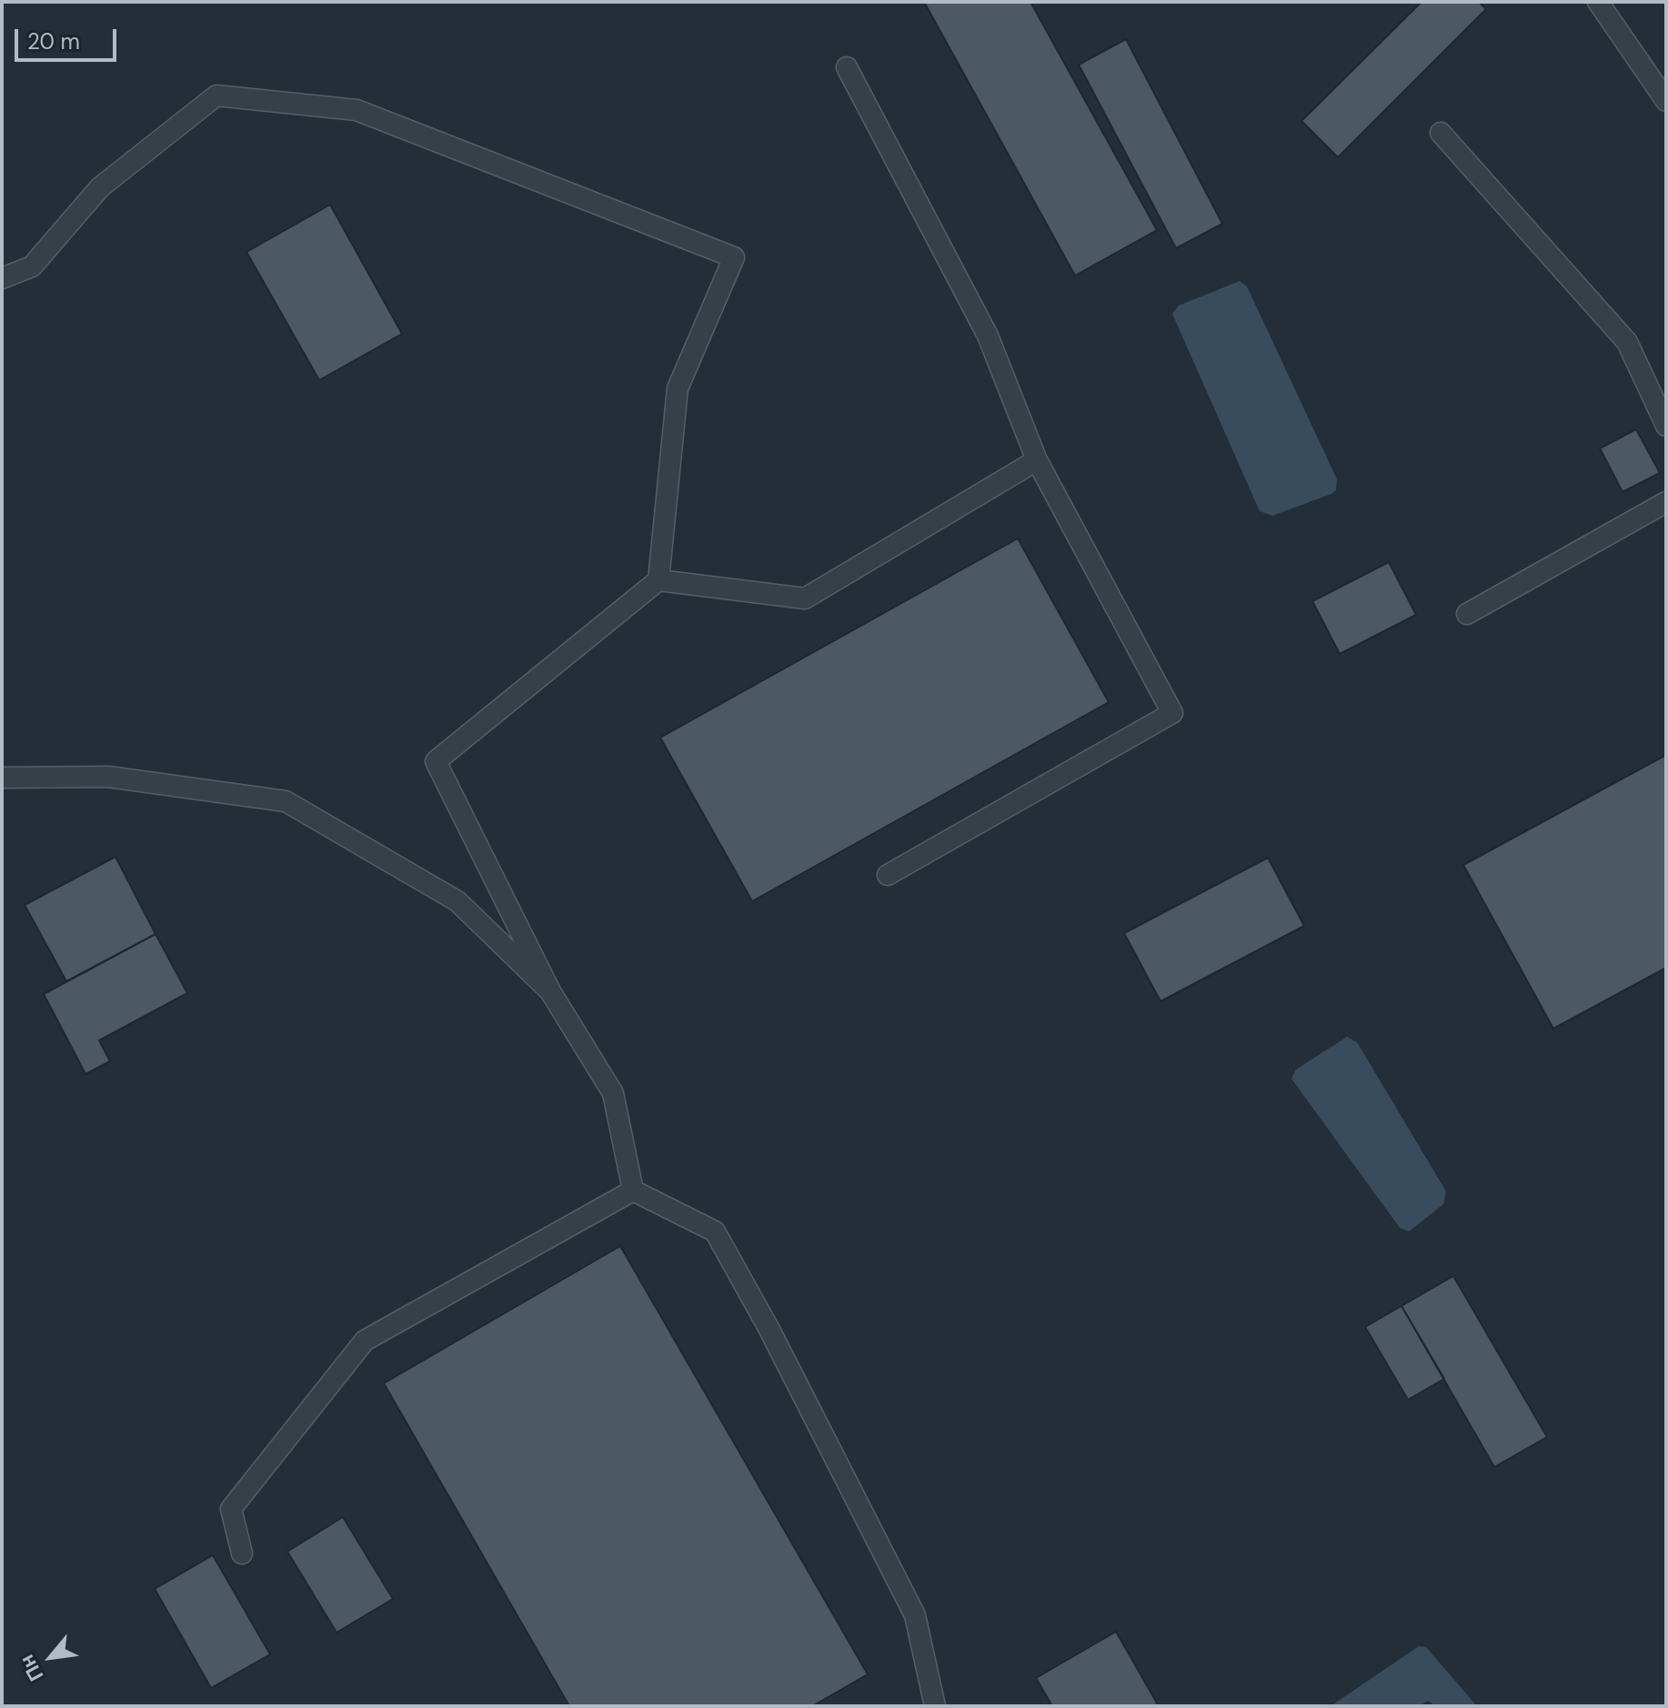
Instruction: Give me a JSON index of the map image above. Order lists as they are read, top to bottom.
{
  "scale_bar": "20 m",
  "north": "bottom left"
}
